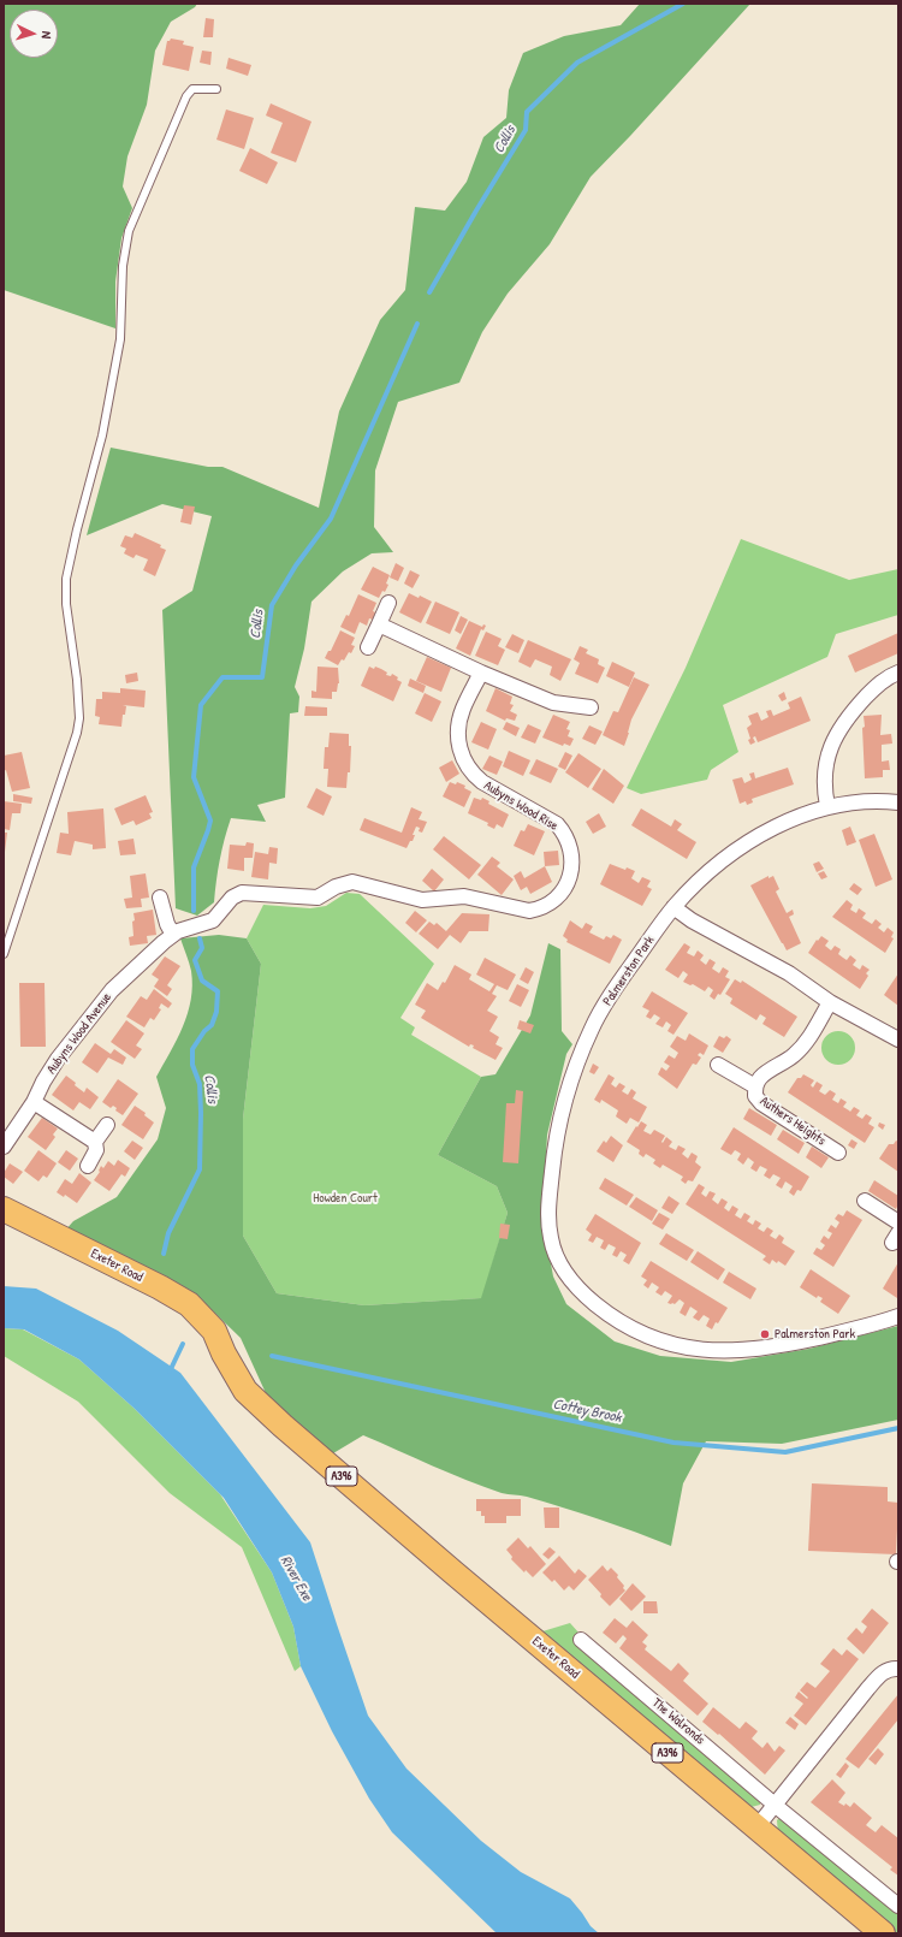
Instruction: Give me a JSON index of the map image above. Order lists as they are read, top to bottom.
{
  "streets": {
    "main road": ["Exeter Road", "A396"],
    "street": [
      "Aubyns Wood Rise",
      "Palmerston Park",
      "Aubyns Wood Avenue",
      "Authers Heights",
      "The Walronds"
    ]
  },
  "crossings": [
    ["Aubyns Wood Rise", "Aubyns Wood Avenue"]
  ],
  "water": ["Collis", "Cottey Brook", "River Exe"],
  "parks": ["Howden Court"],
  "places": ["Palmerston Park"],
  "north": "right"
}
